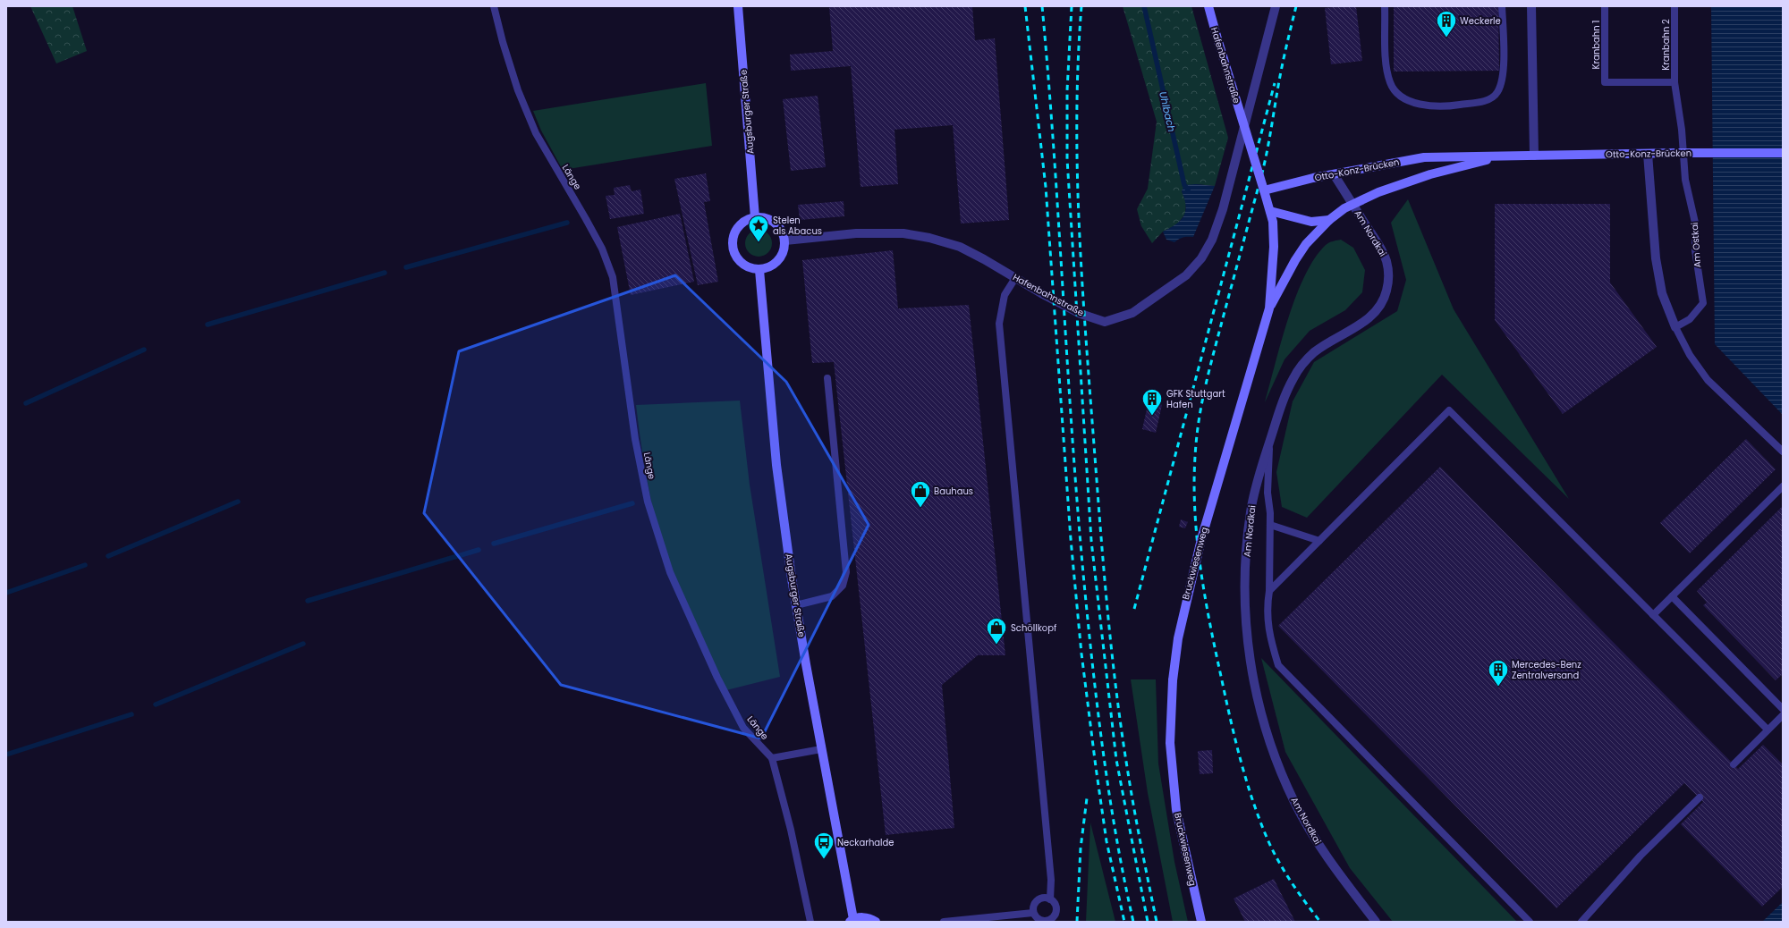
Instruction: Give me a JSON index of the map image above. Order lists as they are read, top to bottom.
{
  "streets": {
    "main road": [
      "Hafenbahnstraße",
      "Augsburger Straße",
      "Otto-Konz-Brücken",
      "Bruckwiesenweg"
    ],
    "street": ["Am Nordkai"],
    "lane": [
      "Kranbahn 1",
      "Kranbahn 2",
      "Länge",
      "Am Ostkai"
    ]
  },
  "crossings": [
    ["Kranbahn 1", "Kranbahn 2"],
    ["Kranbahn 2", "Am Ostkai"],
    ["Hafenbahnstraße", "Augsburger Straße"],
    ["Hafenbahnstraße", "Otto-Konz-Brücken"],
    ["Hafenbahnstraße", "Bruckwiesenweg"],
    ["Otto-Konz-Brücken", "Am Nordkai"],
    ["Otto-Konz-Brücken", "Bruckwiesenweg"]
  ],
  "water": ["Uhlbach"],
  "places": {
    "building": ["Weckerle", "GFK Stuttgart Hafen", "Mercedes-Benz Zentralversand"],
    "place": ["Stelen als Abacus"],
    "shop": ["Bauhaus", "Schöllkopf"],
    "bus stop": ["Neckarhalde"]
  }
}
